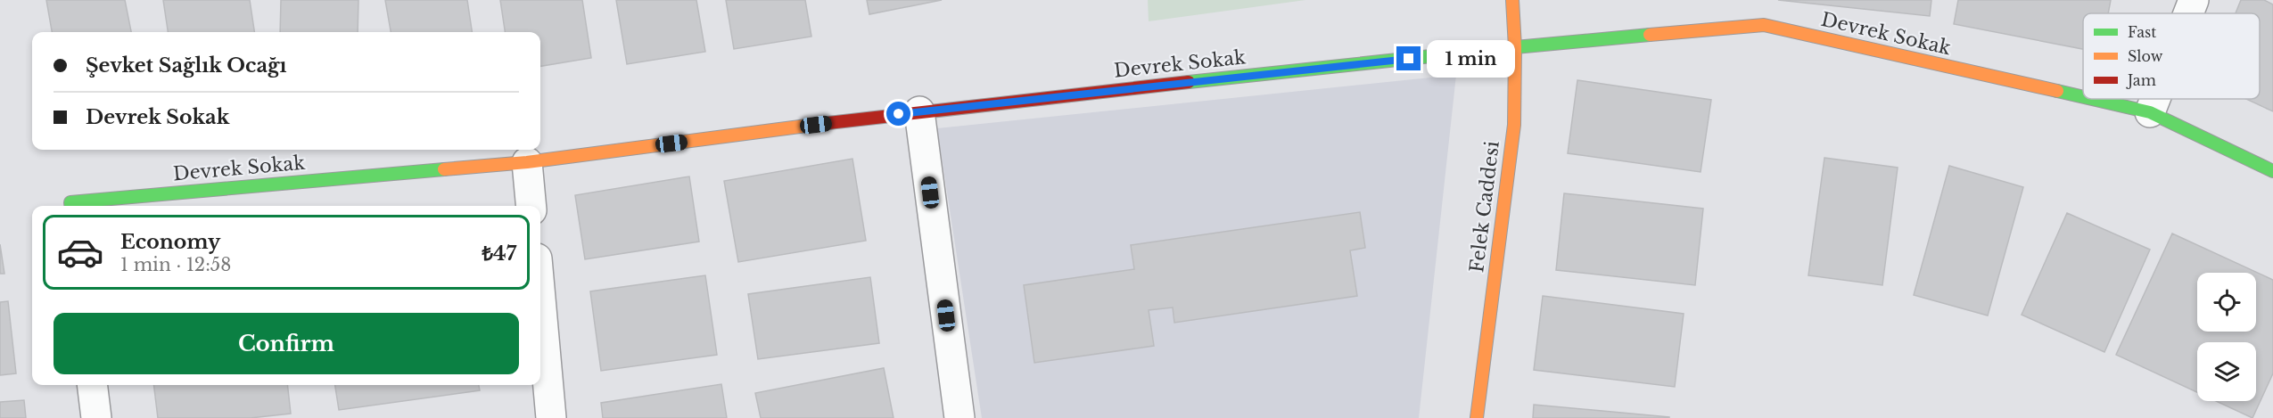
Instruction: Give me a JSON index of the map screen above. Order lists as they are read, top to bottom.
{
  "streets": {
    "street": ["Devrek Sokak", "Felek Caddesi"]
  },
  "crossings": [
    ["Devrek Sokak", "Felek Caddesi"]
  ],
  "legend": ["Fast", "Slow", "Jam"],
  "page": {
    "banner": ["Şevket Sağlık Ocağı", "Devrek Sokak"],
    "bubble": "1 min",
    "list": [
      {
        "name": "Economy",
        "note": "1 min · 12:58",
        "value": "₺47"
      }
    ],
    "buttons": "Confirm"
  }
}
